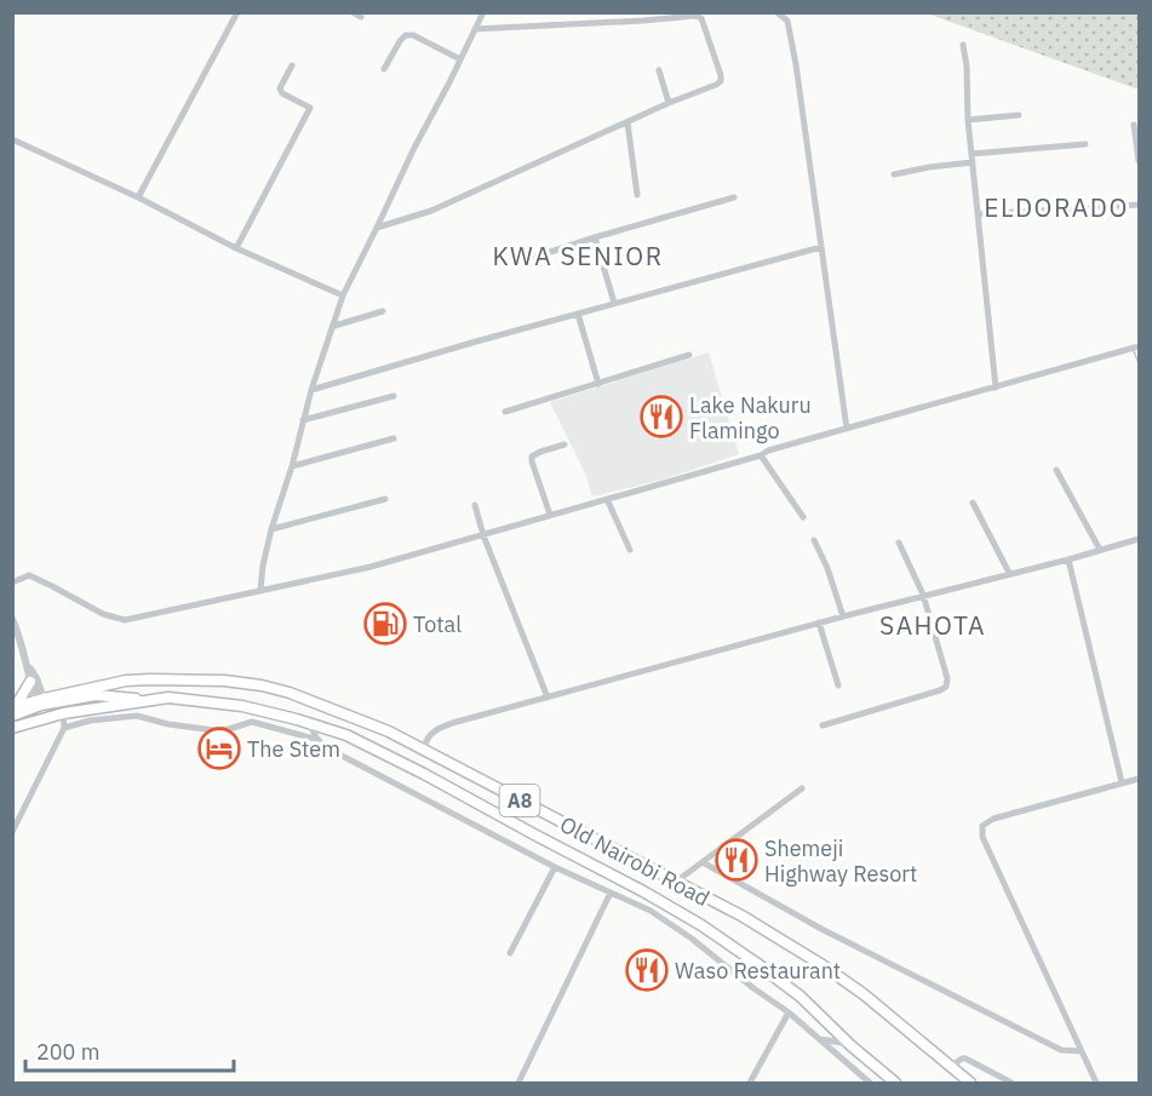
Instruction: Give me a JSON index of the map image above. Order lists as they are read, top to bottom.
{
  "streets": {
    "highway": ["A8", "Old Nairobi Road"]
  },
  "districts": ["ELDORADO", "KWA SENIOR", "SAHOTA"],
  "places": {
    "restaurant": ["Lake Nakuru Flamingo", "Shemeji Highway Resort", "Waso Restaurant"],
    "fuel station": ["Total"],
    "hotel": ["The Stem"]
  },
  "scale_bar": "200 m"
}
